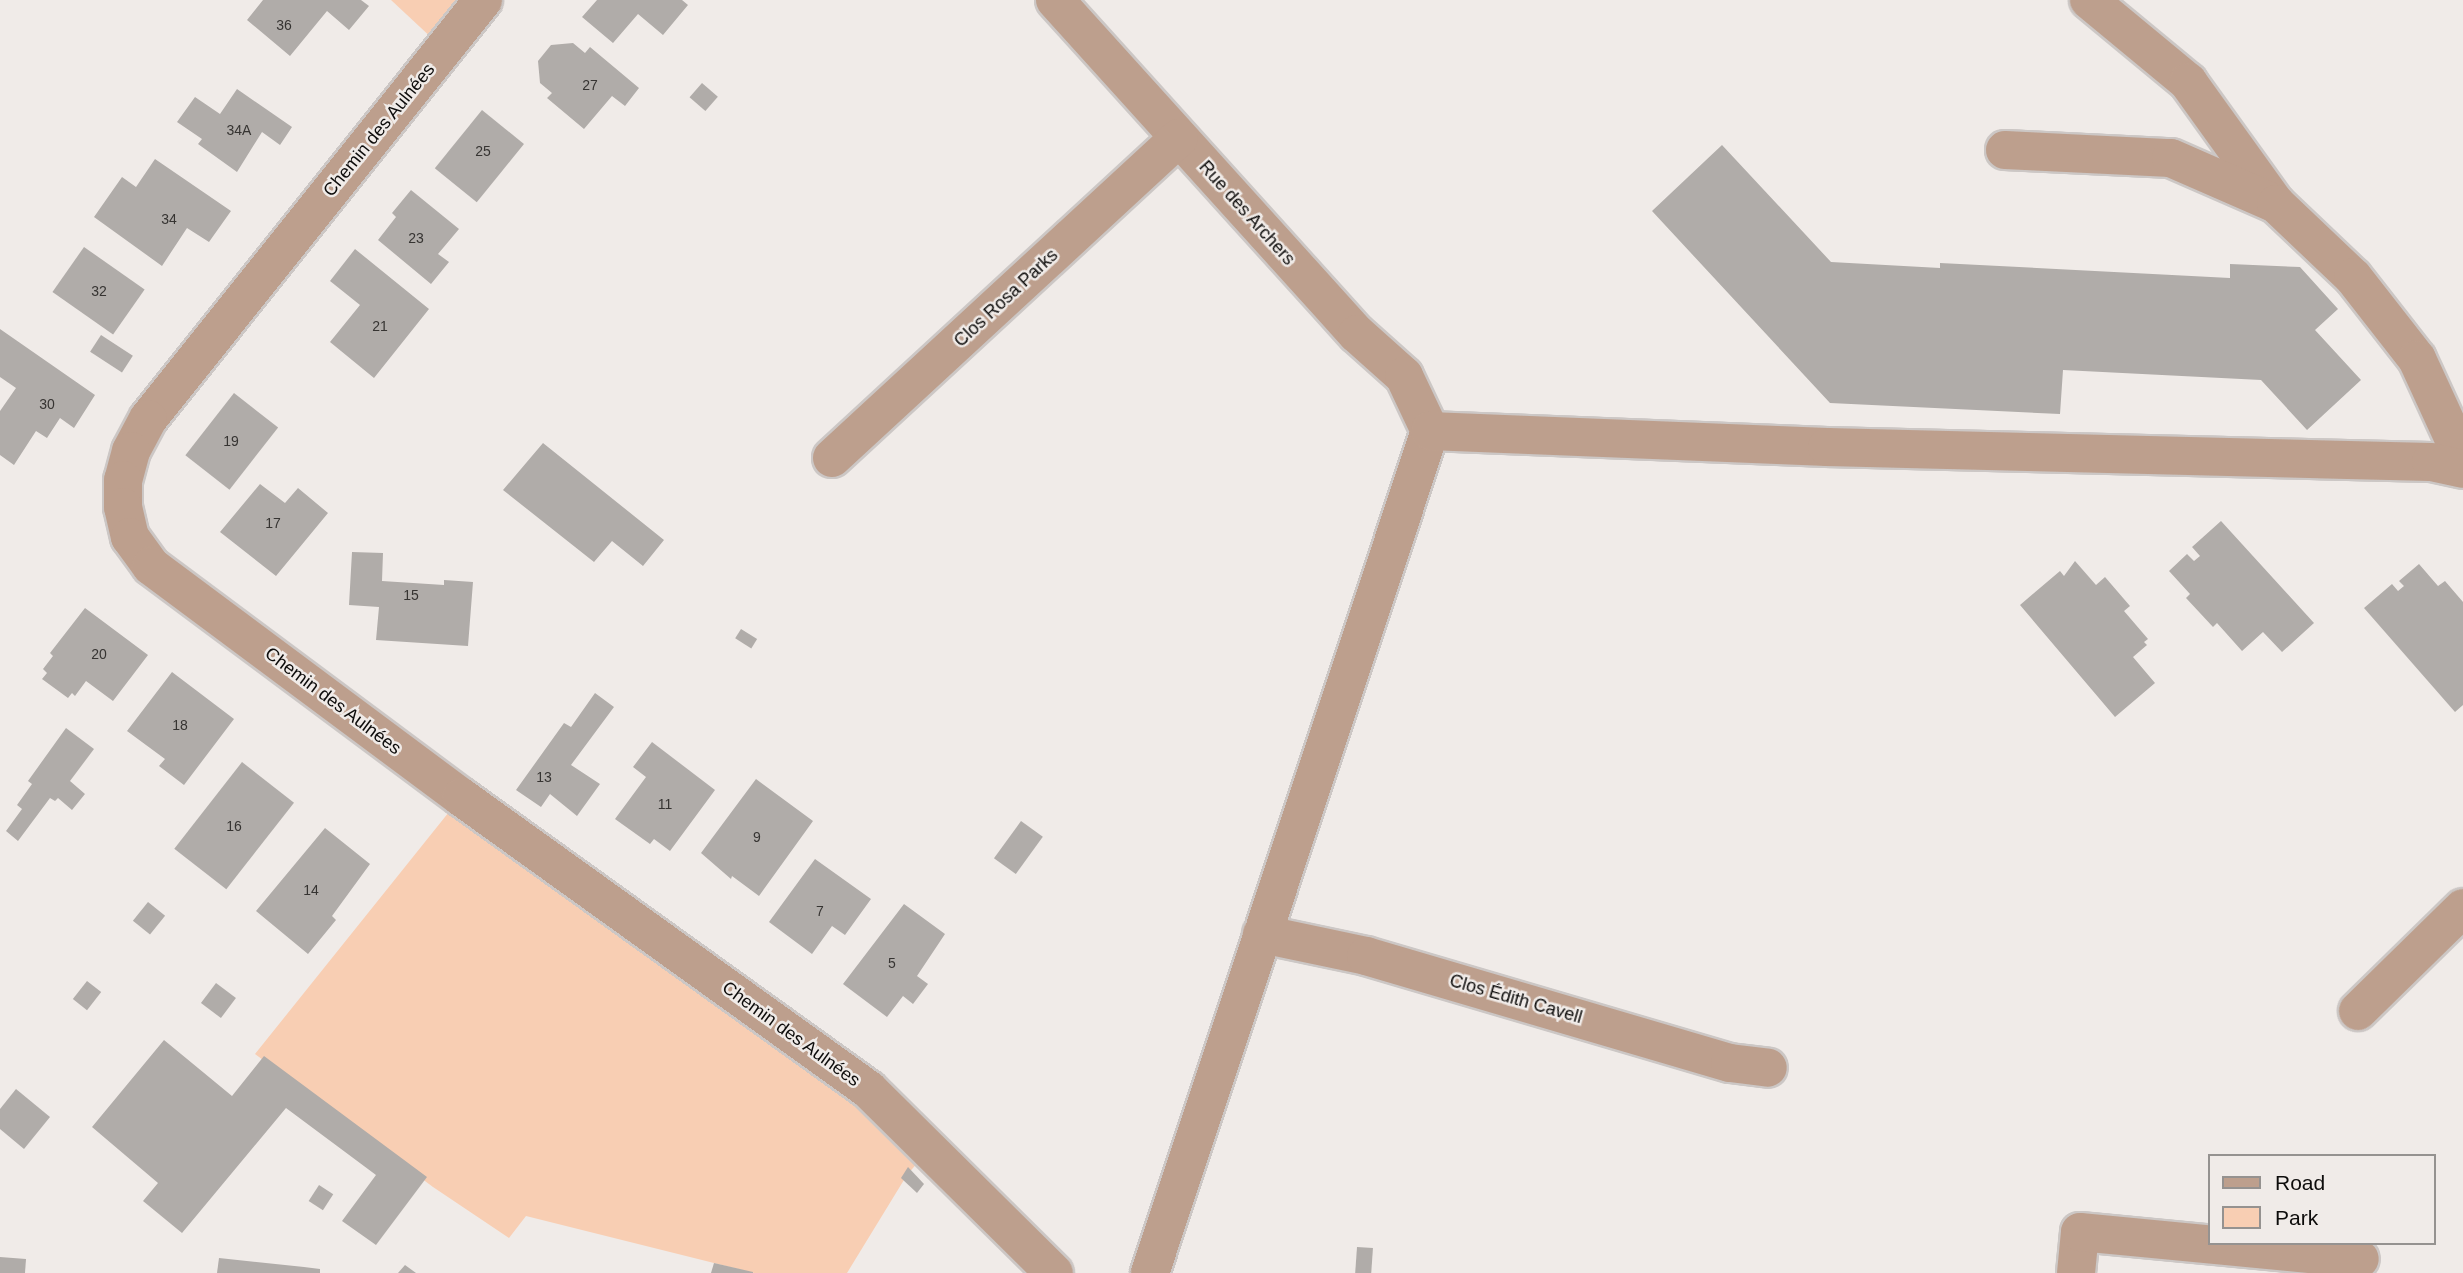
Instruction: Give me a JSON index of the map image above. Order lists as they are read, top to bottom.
{
  "streets": {
    "street": [
      "Chemin des Aulnées",
      "Rue des Archers",
      "Clos Rosa Parks",
      "Clos Édith Cavell"
    ]
  },
  "crossings": [
    ["Rue des Archers", "Clos Rosa Parks"]
  ],
  "house_numbers": [
    "36",
    "27",
    "34A",
    "25",
    "34",
    "23",
    "32",
    "21",
    "30",
    "19",
    "17",
    "15",
    "20",
    "18",
    "13",
    "11",
    "16",
    "9",
    "14",
    "7",
    "5"
  ],
  "legend": ["Road", "Park"]
}
